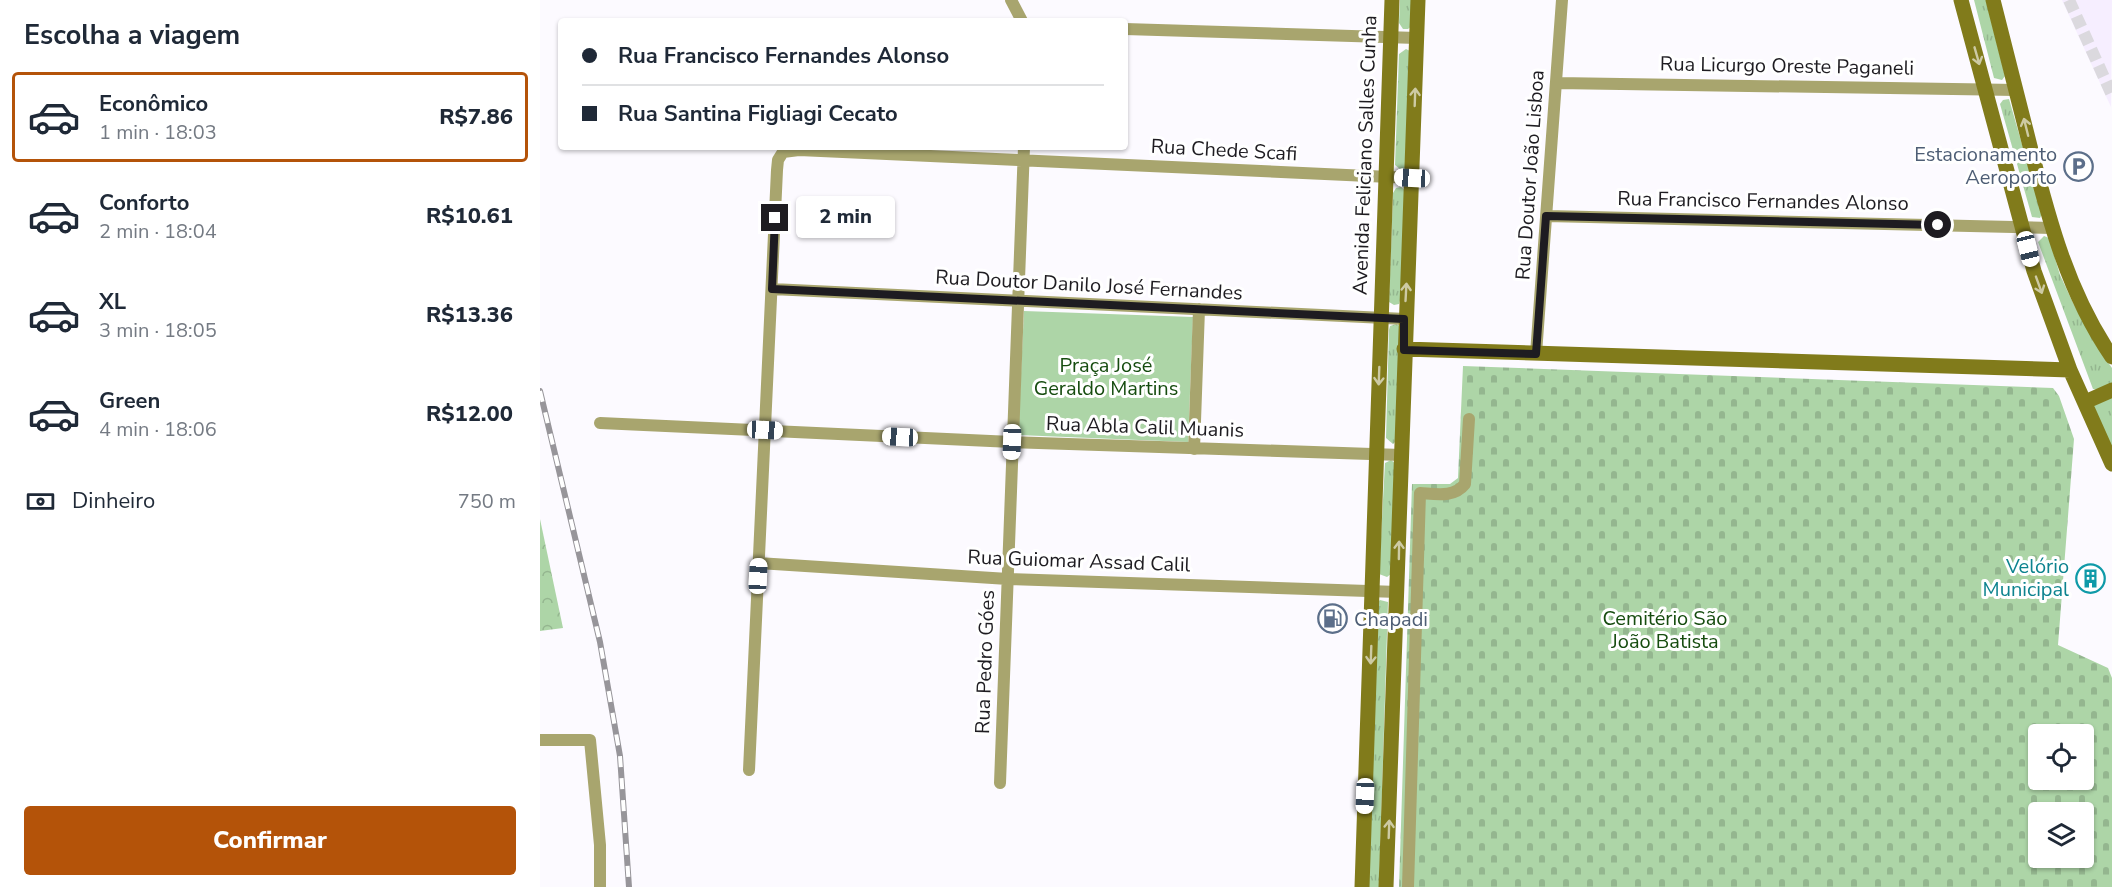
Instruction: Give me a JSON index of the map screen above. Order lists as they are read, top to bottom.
{
  "streets": {
    "main road": ["Avenida Feliciano Salles Cunha"],
    "street": [
      "Rua Licurgo Oreste Paganeli",
      "Rua Chede Scafi",
      "Rua Doutor João Lisboa",
      "Rua Francisco Fernandes Alonso",
      "Rua Doutor Danilo José Fernandes",
      "Rua Abla Calil Muanis",
      "Rua Guiomar Assad Calil",
      "Rua Pedro Góes"
    ]
  },
  "crossings": [
    ["Rua Licurgo Oreste Paganeli", "Rua Doutor João Lisboa"],
    ["Rua Chede Scafi", "Avenida Feliciano Salles Cunha"],
    ["Rua Chede Scafi", "Rua Doutor Danilo José Fernandes"],
    ["Rua Chede Scafi", "Rua Pedro Góes"],
    ["Avenida Feliciano Salles Cunha", "Rua Doutor Danilo José Fernandes"],
    ["Avenida Feliciano Salles Cunha", "Rua Abla Calil Muanis"],
    ["Avenida Feliciano Salles Cunha", "Rua Guiomar Assad Calil"],
    ["Rua Doutor João Lisboa", "Rua Francisco Fernandes Alonso"],
    ["Rua Doutor Danilo José Fernandes", "Rua Pedro Góes"],
    ["Rua Abla Calil Muanis", "Rua Pedro Góes"],
    ["Rua Guiomar Assad Calil", "Rua Pedro Góes"]
  ],
  "parks": ["Praça José Geraldo Martins", "Cemitério São João Batista"],
  "places": {
    "parking": ["Estacionamento Aeroporto"],
    "building": ["Velório Municipal"],
    "fuel station": ["Chapadi"]
  },
  "page": {
    "heading": "Escolha a viagem",
    "banner": ["Rua Francisco Fernandes Alonso", "Rua Santina Figliagi Cecato"],
    "list": [
      {
        "name": "Econômico",
        "note": "1 min · 18:03",
        "value": "R$7.86"
      },
      {
        "name": "Conforto",
        "note": "2 min · 18:04",
        "value": "R$10.61"
      },
      {
        "name": "XL",
        "note": "3 min · 18:05",
        "value": "R$13.36"
      },
      {
        "name": "Green",
        "note": "4 min · 18:06",
        "value": "R$12.00"
      }
    ],
    "bubble": "2 min",
    "pay": ["Dinheiro", "750 m"],
    "buttons": "Confirmar"
  }
}
